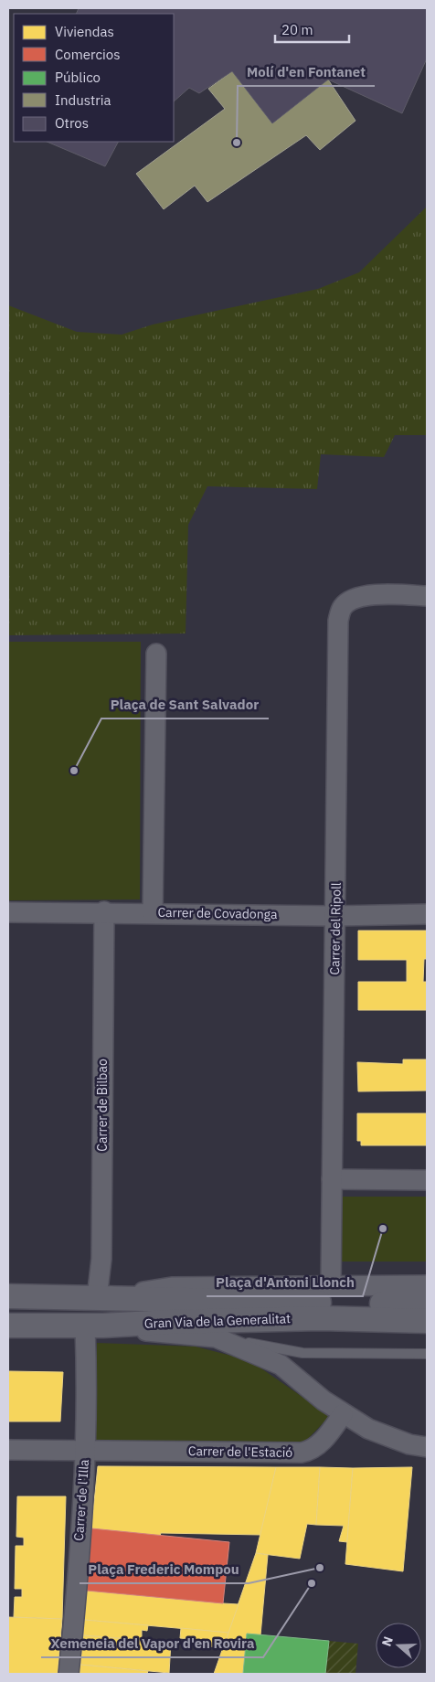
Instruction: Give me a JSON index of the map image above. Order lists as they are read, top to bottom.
{
  "streets": {
    "street": [
      "Carrer de Covadonga",
      "Carrer del Ripoll",
      "Carrer de Bilbao",
      "Gran Via de la Generalitat",
      "Carrer de l'Estació",
      "Carrer de l'Illa"
    ]
  },
  "crossings": [
    ["Carrer de Covadonga", "Carrer del Ripoll"],
    ["Carrer de Covadonga", "Carrer de Bilbao"],
    ["Carrer de Bilbao", "Gran Via de la Generalitat"],
    ["Gran Via de la Generalitat", "Carrer de l'Illa"],
    ["Carrer de l'Estació", "Carrer de l'Illa"]
  ],
  "places": [
    "Molí d'en Fontanet",
    "Plaça de Sant Salvador",
    "Plaça d'Antoni Llonch",
    "Plaça Frederic Mompou",
    "Xemeneia del Vapor d'en Rovira"
  ],
  "legend": [
    "Viviendas",
    "Comercios",
    "Público",
    "Industria",
    "Otros"
  ],
  "scale_bar": "20 m",
  "north": "left"
}
